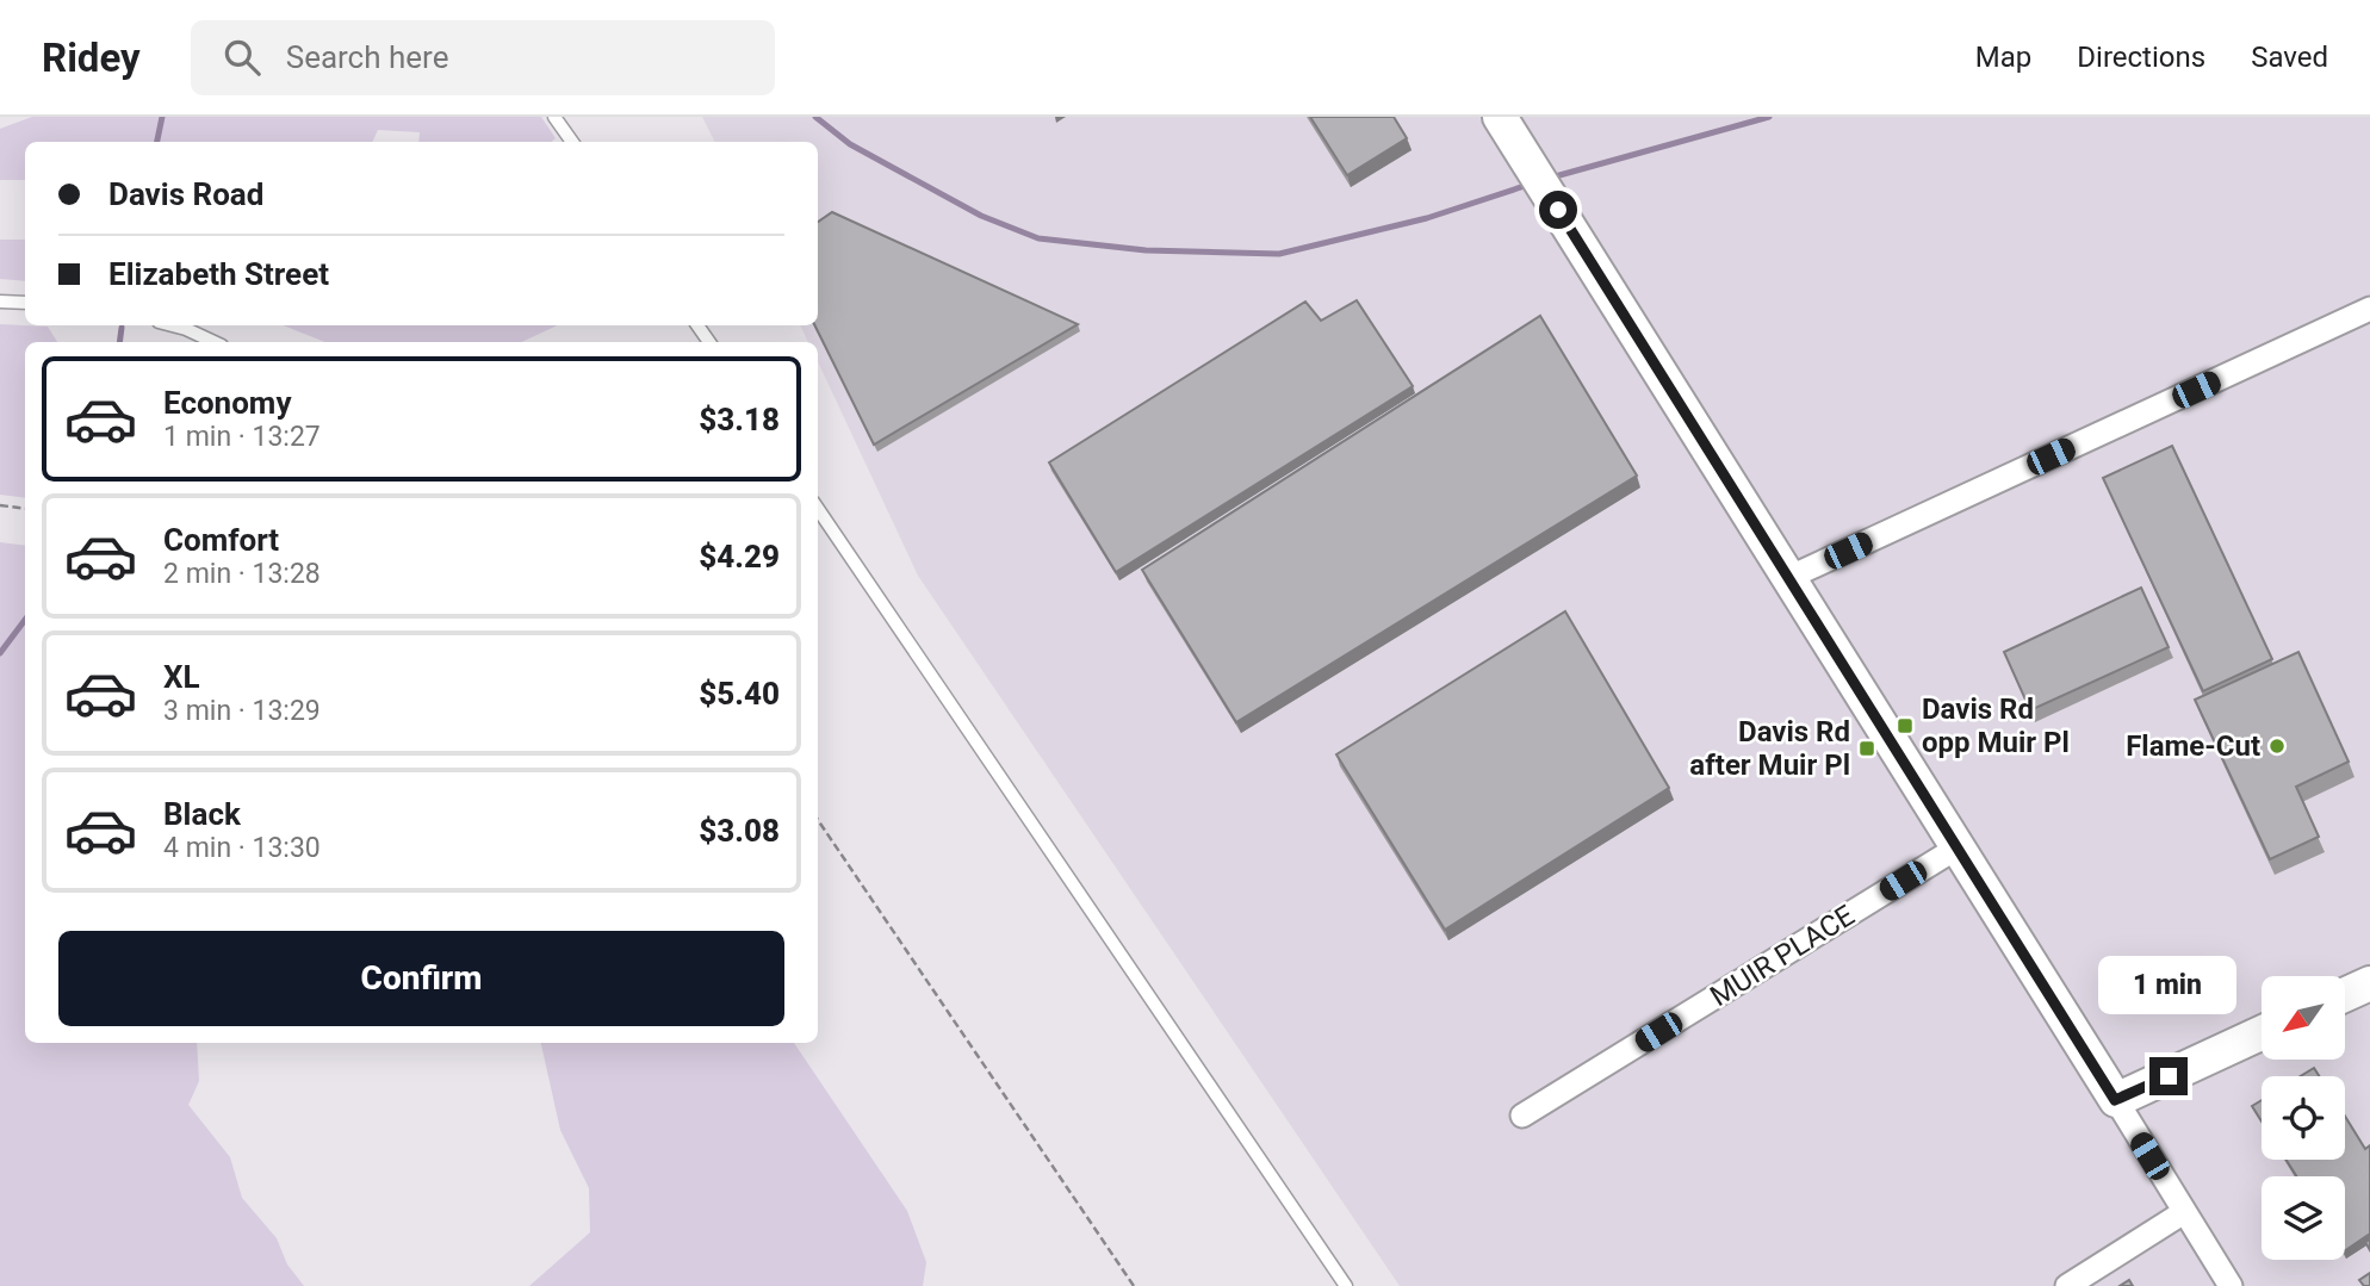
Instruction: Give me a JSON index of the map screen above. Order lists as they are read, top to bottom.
{
  "streets": {
    "street": ["MUIR PLACE"]
  },
  "places": {
    "transit": ["Davis Rd opp Muir Pl", "Davis Rd after Muir Pl"],
    "other": ["Flame-Cut"]
  },
  "north": "bottom left",
  "page": {
    "header": "Ridey",
    "search": "Search here",
    "nav": ["Map", "Directions", "Saved"],
    "banner": ["Davis Road", "Elizabeth Street"],
    "list": [
      {
        "name": "Economy",
        "note": "1 min · 13:27",
        "value": "$3.18"
      },
      {
        "name": "Comfort",
        "note": "2 min · 13:28",
        "value": "$4.29"
      },
      {
        "name": "XL",
        "note": "3 min · 13:29",
        "value": "$5.40"
      },
      {
        "name": "Black",
        "note": "4 min · 13:30",
        "value": "$3.08"
      }
    ],
    "buttons": "Confirm",
    "bubble": "1 min"
  }
}
